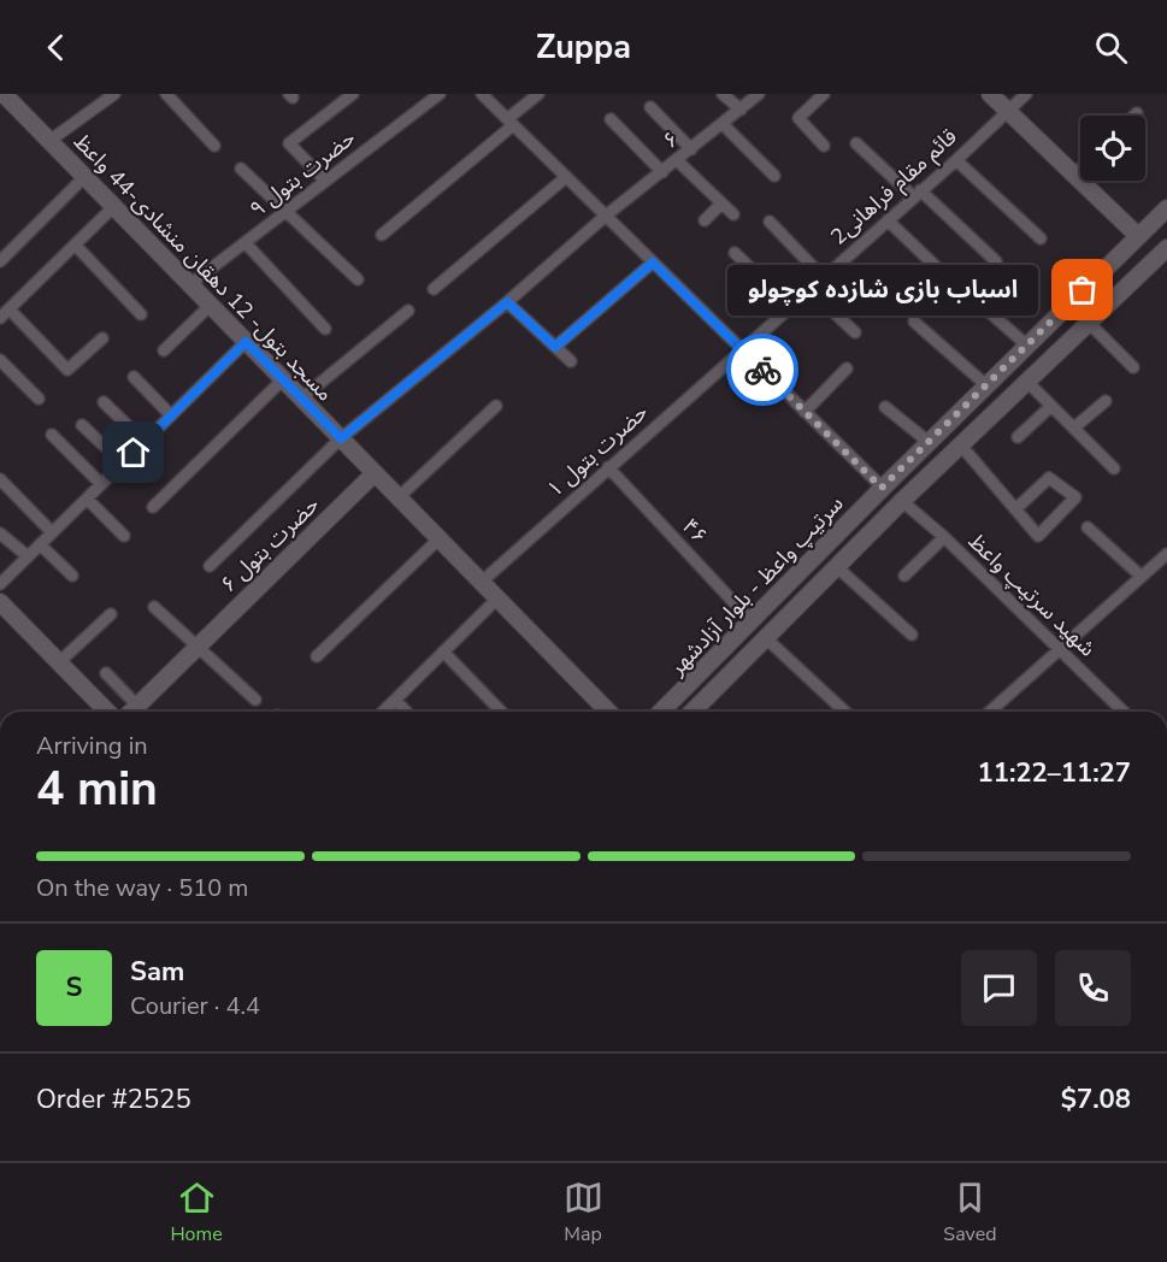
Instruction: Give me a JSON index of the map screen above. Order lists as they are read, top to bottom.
{
  "streets": {
    "street": [
      "۶",
      "حضرت بتول ۹",
      "2قائم مقام فراهانی",
      "مسجد بتول- 12 دهقان منشادی-44 واعظ",
      "حضرت بتول ۱",
      "۴۶",
      "حضرت بتول ۶",
      "سرتیپ واعظ - بلوار آزادشهر",
      "شهید سرتیپ واعظ"
    ]
  },
  "crossings": [
    ["۶", "مسجد بتول- 12 دهقان منشادی-44 واعظ"],
    ["حضرت بتول ۹", "مسجد بتول- 12 دهقان منشادی-44 واعظ"],
    ["2قائم مقام فراهانی", "حضرت بتول ۱"],
    ["مسجد بتول- 12 دهقان منشادی-44 واعظ", "حضرت بتول ۱"],
    ["مسجد بتول- 12 دهقان منشادی-44 واعظ", "حضرت بتول ۶"],
    ["حضرت بتول ۱", "۴۶"],
    ["۴۶", "سرتیپ واعظ - بلوار آزادشهر"],
    ["سرتیپ واعظ - بلوار آزادشهر", "شهید سرتیپ واعظ"]
  ],
  "places": ["اسباب بازی شازده کوچولو"],
  "page": {
    "header": "Zuppa",
    "bubble": "اسباب بازی شازده کوچولو",
    "heading": ["4 min", "Arriving in", "11:22–11:27"],
    "panel": [
      "Sam",
      "Courier · 4.4",
      "Order #2525",
      "$7.08"
    ],
    "bar": "On the way · 510 m",
    "round": "S",
    "tabs": ["Home", "Map", "Saved"]
  }
}
